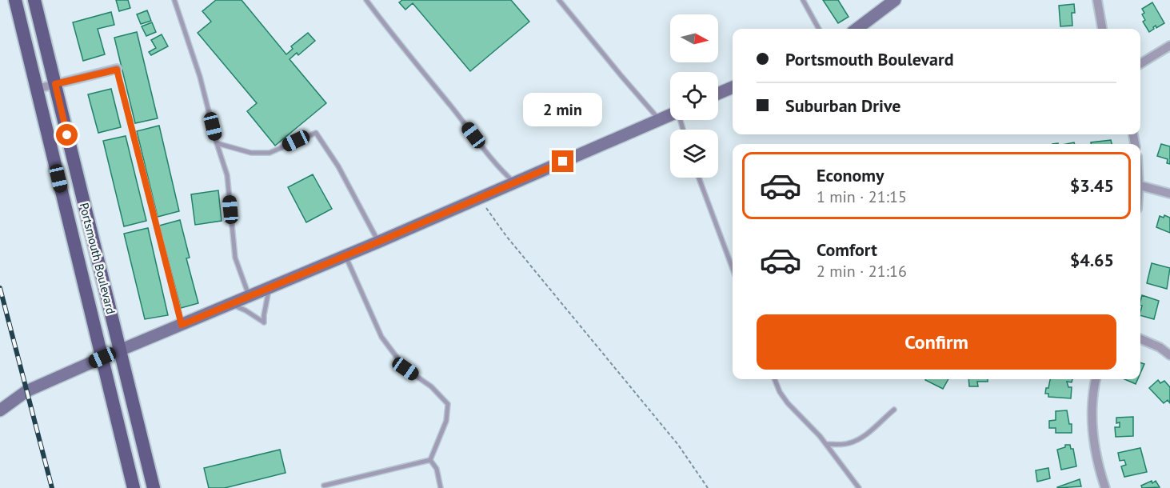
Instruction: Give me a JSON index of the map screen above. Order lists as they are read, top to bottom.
{
  "streets": {
    "main road": ["Portsmouth Boulevard"]
  },
  "north": "right",
  "page": {
    "banner": ["Portsmouth Boulevard", "Suburban Drive"],
    "bubble": "2 min",
    "list": [
      {
        "name": "Economy",
        "note": "1 min · 21:15",
        "value": "$3.45"
      },
      {
        "name": "Comfort",
        "note": "2 min · 21:16",
        "value": "$4.65"
      }
    ],
    "buttons": "Confirm"
  }
}
